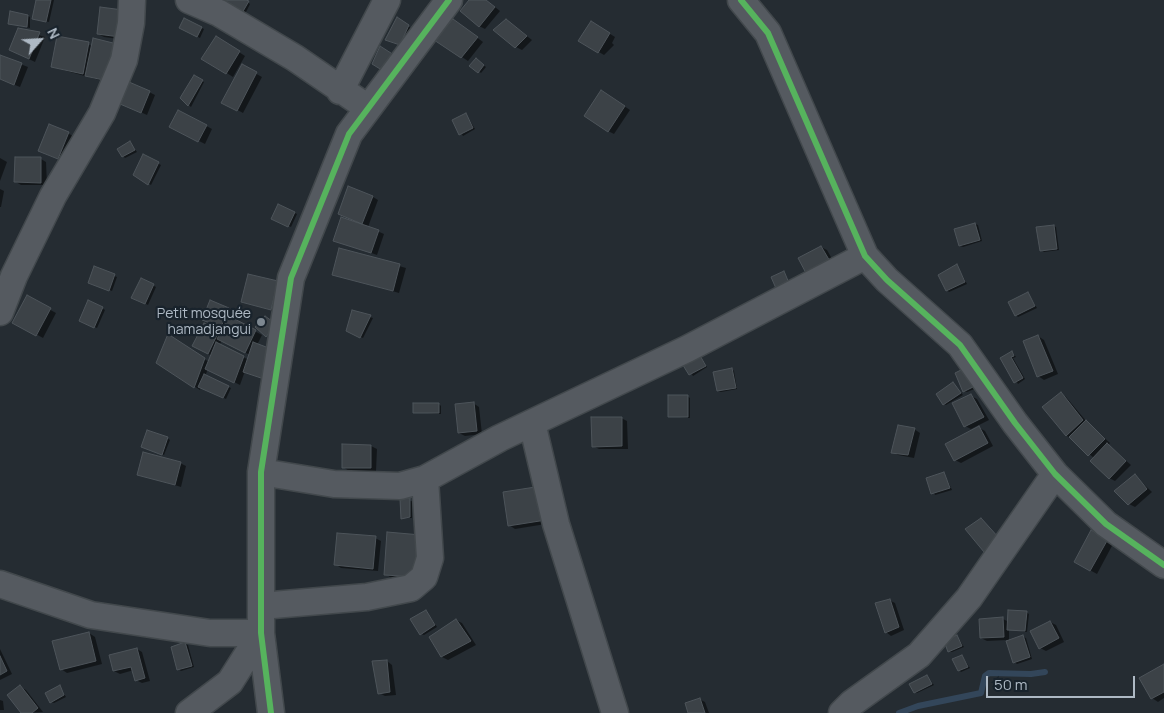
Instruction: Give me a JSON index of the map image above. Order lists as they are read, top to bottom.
{
  "places": ["Petit mosquée hamadjangui"],
  "scale_bar": "50 m",
  "north": "top right"
}
